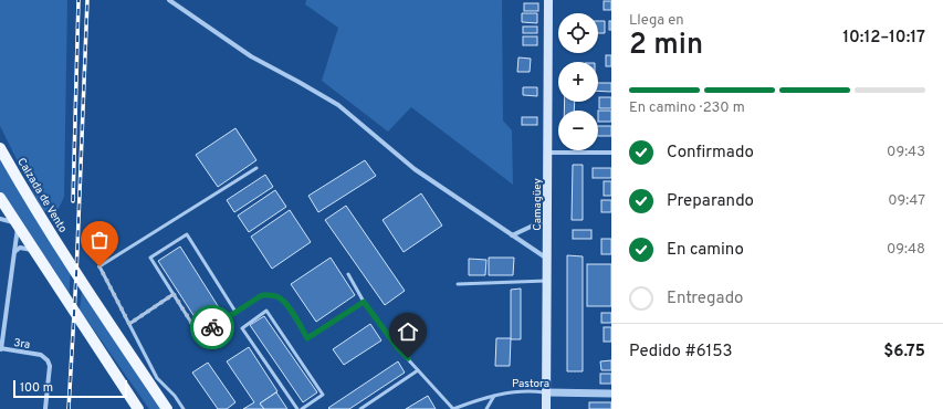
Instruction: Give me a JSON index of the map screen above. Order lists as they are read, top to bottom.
{
  "streets": {
    "main road": ["Calzada de Vento", "Camagüey"],
    "street": ["3ra", "Pastora"]
  },
  "crossings": [
    ["Camagüey", "Pastora"]
  ],
  "scale_bar": "100 m",
  "page": {
    "heading": ["2 min", "Llega en", "10:12–10:17"],
    "panel": ["Pedido #6153", "$6.75"],
    "map_buttons": ["+", "−"],
    "bar": "En camino · 230 m",
    "list": [
      ["Confirmado", "09:43"],
      ["Preparando", "09:47"],
      ["En camino", "09:48"],
      "Entregado"
    ],
    "scale": "100 m"
  }
}
